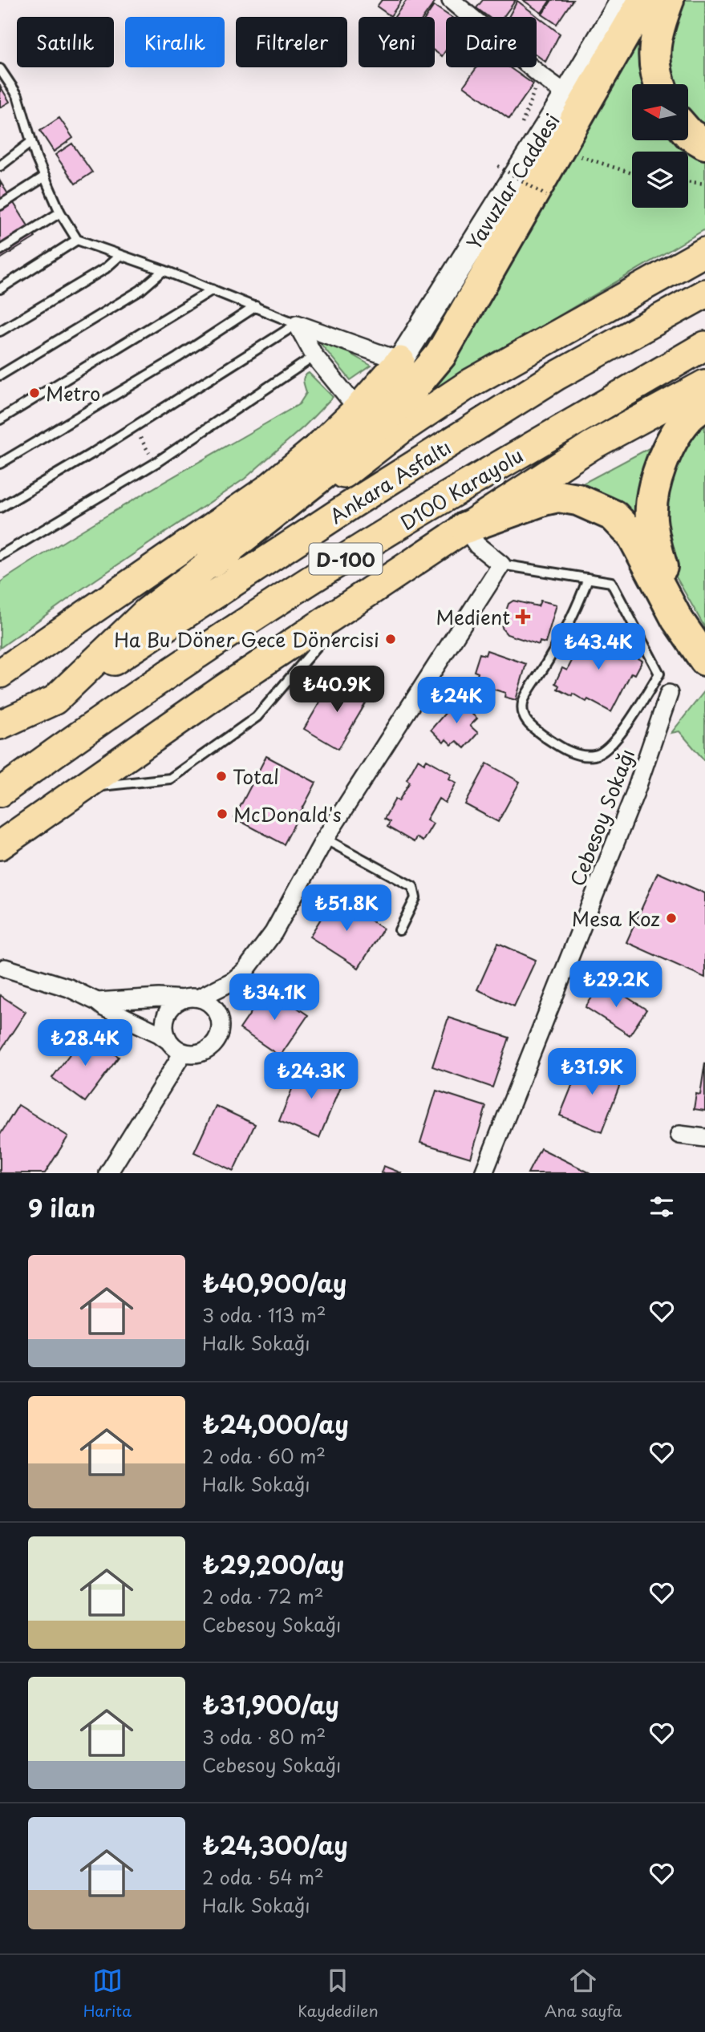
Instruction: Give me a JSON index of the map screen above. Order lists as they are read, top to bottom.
{
  "streets": {
    "highway": ["Ankara Asfaltı", "D100 Karayolu", "D-100"],
    "main road": ["Yavuzlar Caddesi"],
    "street": ["Cebesoy Sokağı"]
  },
  "crossings": [
    ["Ankara Asfaltı", "D-100"]
  ],
  "places": {
    "other": [
      "Metro",
      "Ha Bu Döner Gece Dönercisi",
      "Total",
      "McDonald's",
      "Mesa Koz"
    ],
    "health": ["Medient"]
  },
  "north": "left",
  "page": {
    "chip": [
      "Satılık",
      "Kiralık",
      "Filtreler",
      "Yeni",
      "Daire"
    ],
    "price": [
      "₺43.4K",
      "₺40.9K",
      "₺24K",
      "₺51.8K",
      "₺29.2K",
      "₺34.1K",
      "₺28.4K",
      "₺31.9K",
      "₺24.3K"
    ],
    "heading": "9 ilan",
    "list": [
      {
        "name": "₺40,900/ay",
        "note": "3 oda · 113 m² · Halk Sokağı"
      },
      {
        "name": "₺24,000/ay",
        "note": "2 oda · 60 m² · Halk Sokağı"
      },
      {
        "name": "₺29,200/ay",
        "note": "2 oda · 72 m² · Cebesoy Sokağı"
      },
      {
        "name": "₺31,900/ay",
        "note": "3 oda · 80 m² · Cebesoy Sokağı"
      },
      {
        "name": "₺24,300/ay",
        "note": "2 oda · 54 m² · Halk Sokağı"
      }
    ],
    "tabs": ["Harita", "Kaydedilen", "Ana sayfa"]
  }
}
